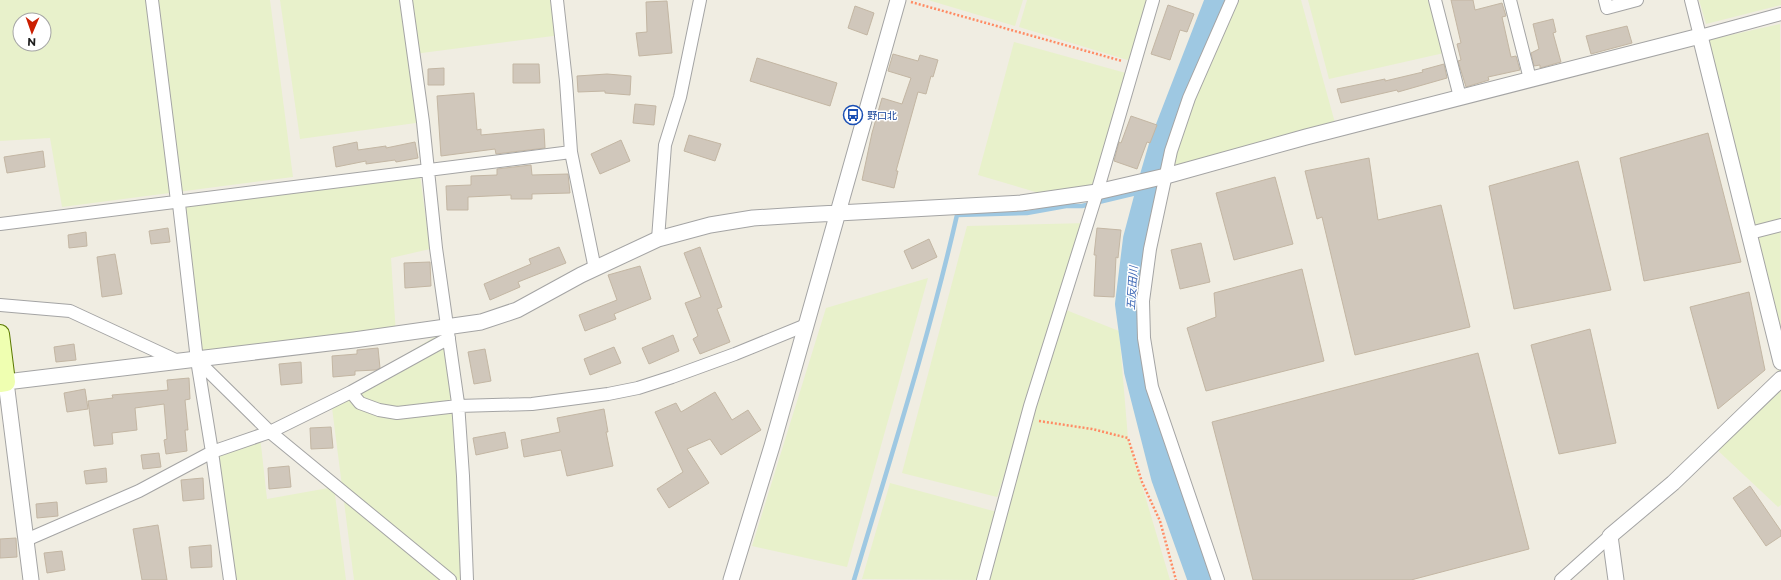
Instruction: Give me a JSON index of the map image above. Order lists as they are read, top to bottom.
{
  "water": ["五反田川"],
  "places": {
    "bus stop": ["野口北"]
  },
  "north": "bottom"
}
